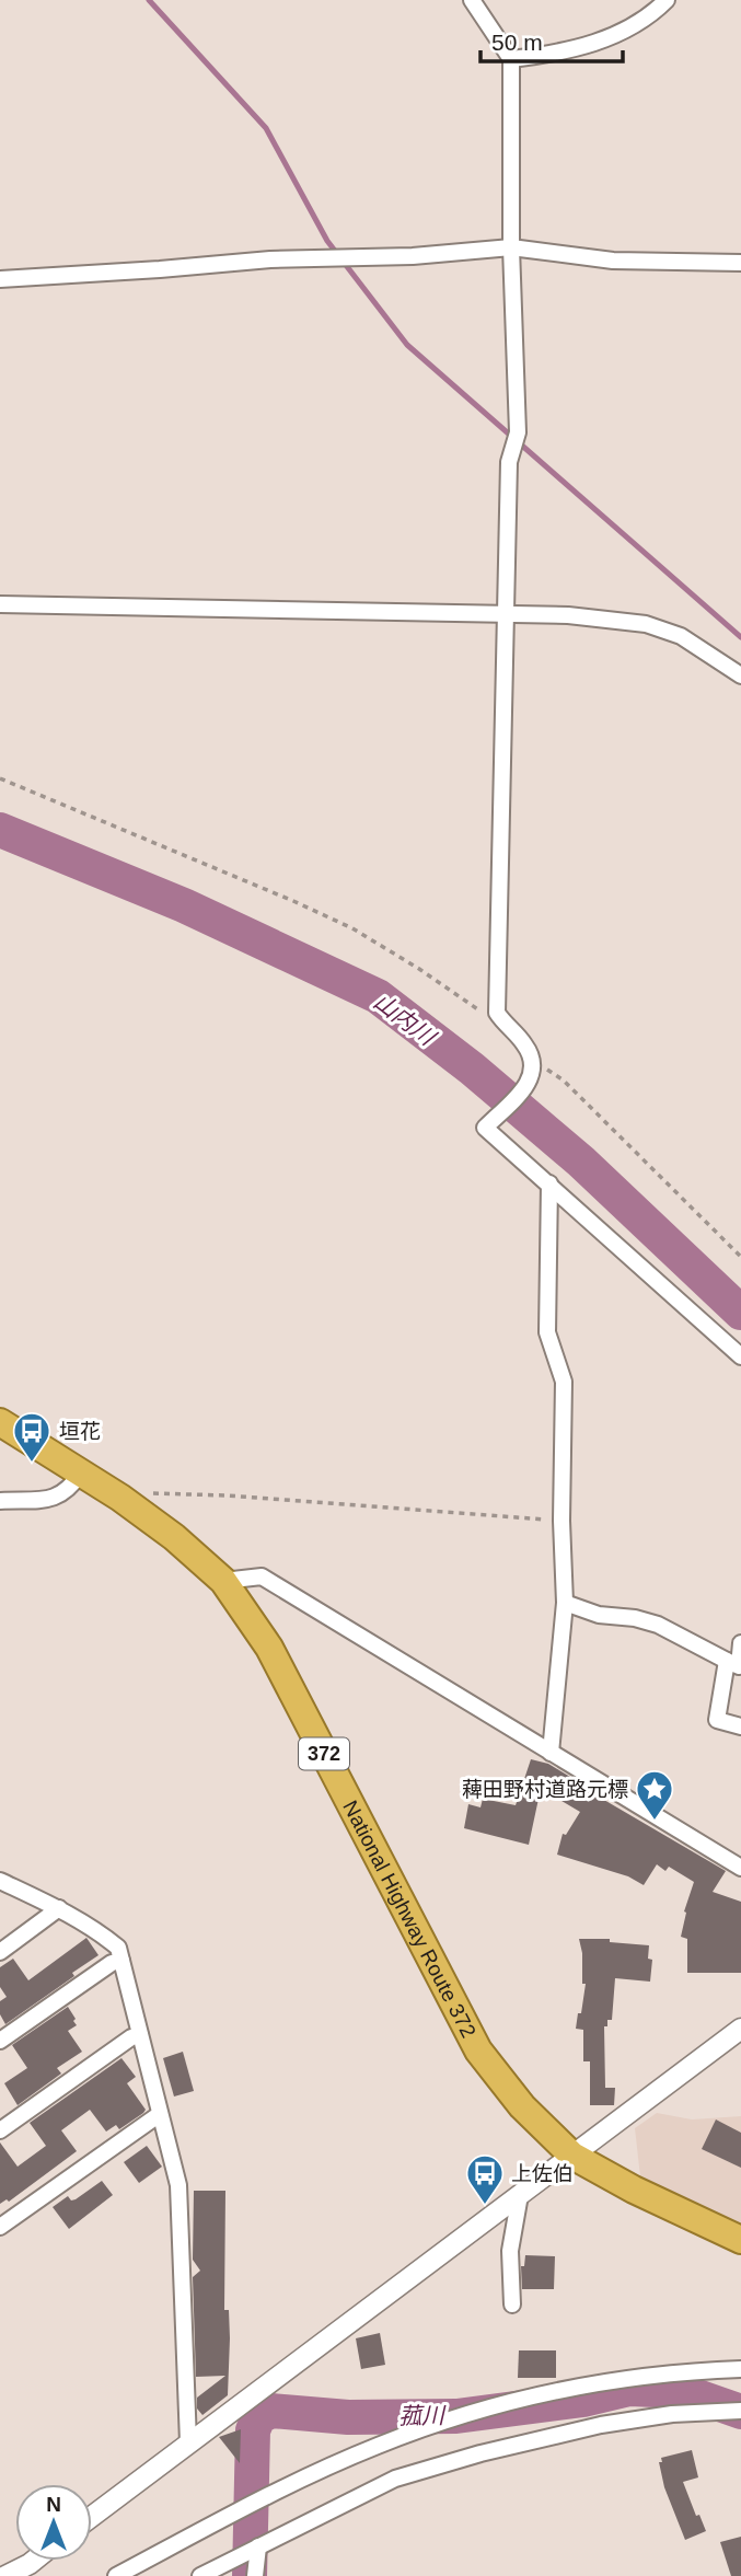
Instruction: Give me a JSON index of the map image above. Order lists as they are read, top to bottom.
{
  "streets": {
    "highway": ["372", "National Highway Route 372"]
  },
  "water": ["山内川", "菰川"],
  "places": {
    "bus stop": ["垣花", "上佐伯"],
    "place": ["薭田野村道路元標"]
  },
  "scale_bar": "50 m",
  "north": "top"
}
